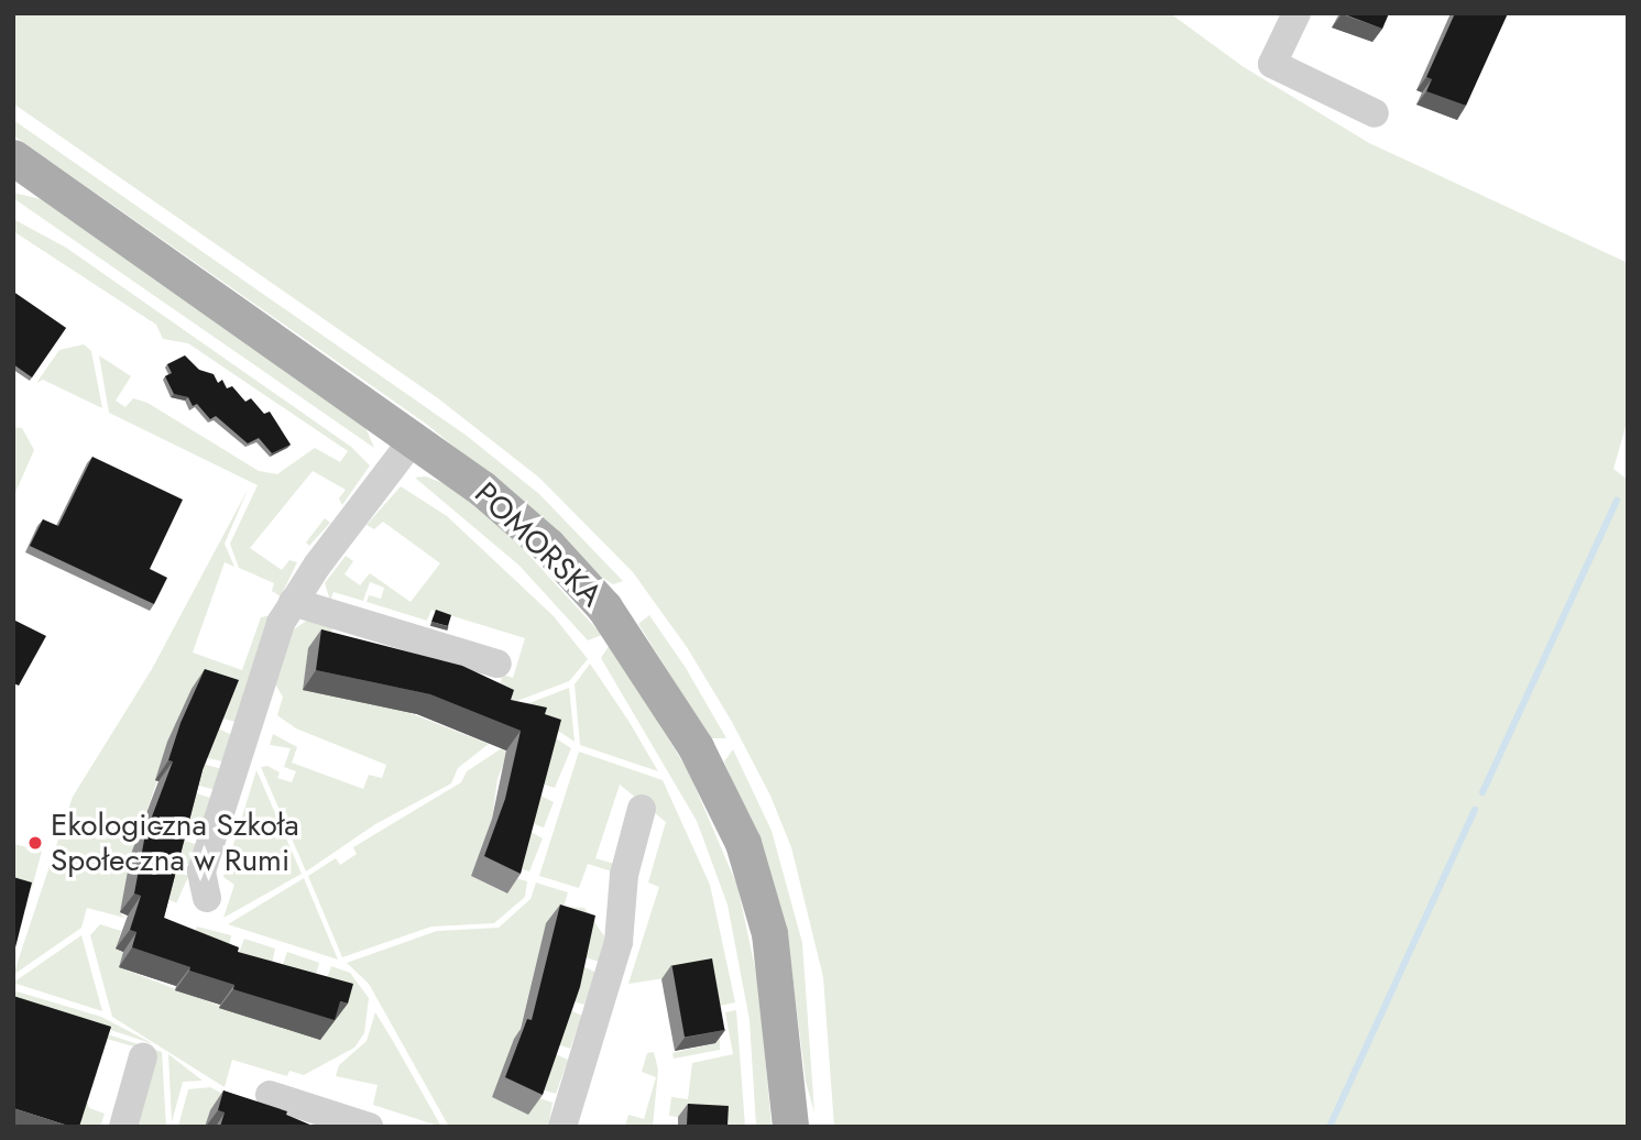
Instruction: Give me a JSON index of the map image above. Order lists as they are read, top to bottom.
{
  "streets": {
    "main road": ["POMORSKA"]
  },
  "places": ["Ekologiczna Szkoła Społeczna w Rumi"]
}
